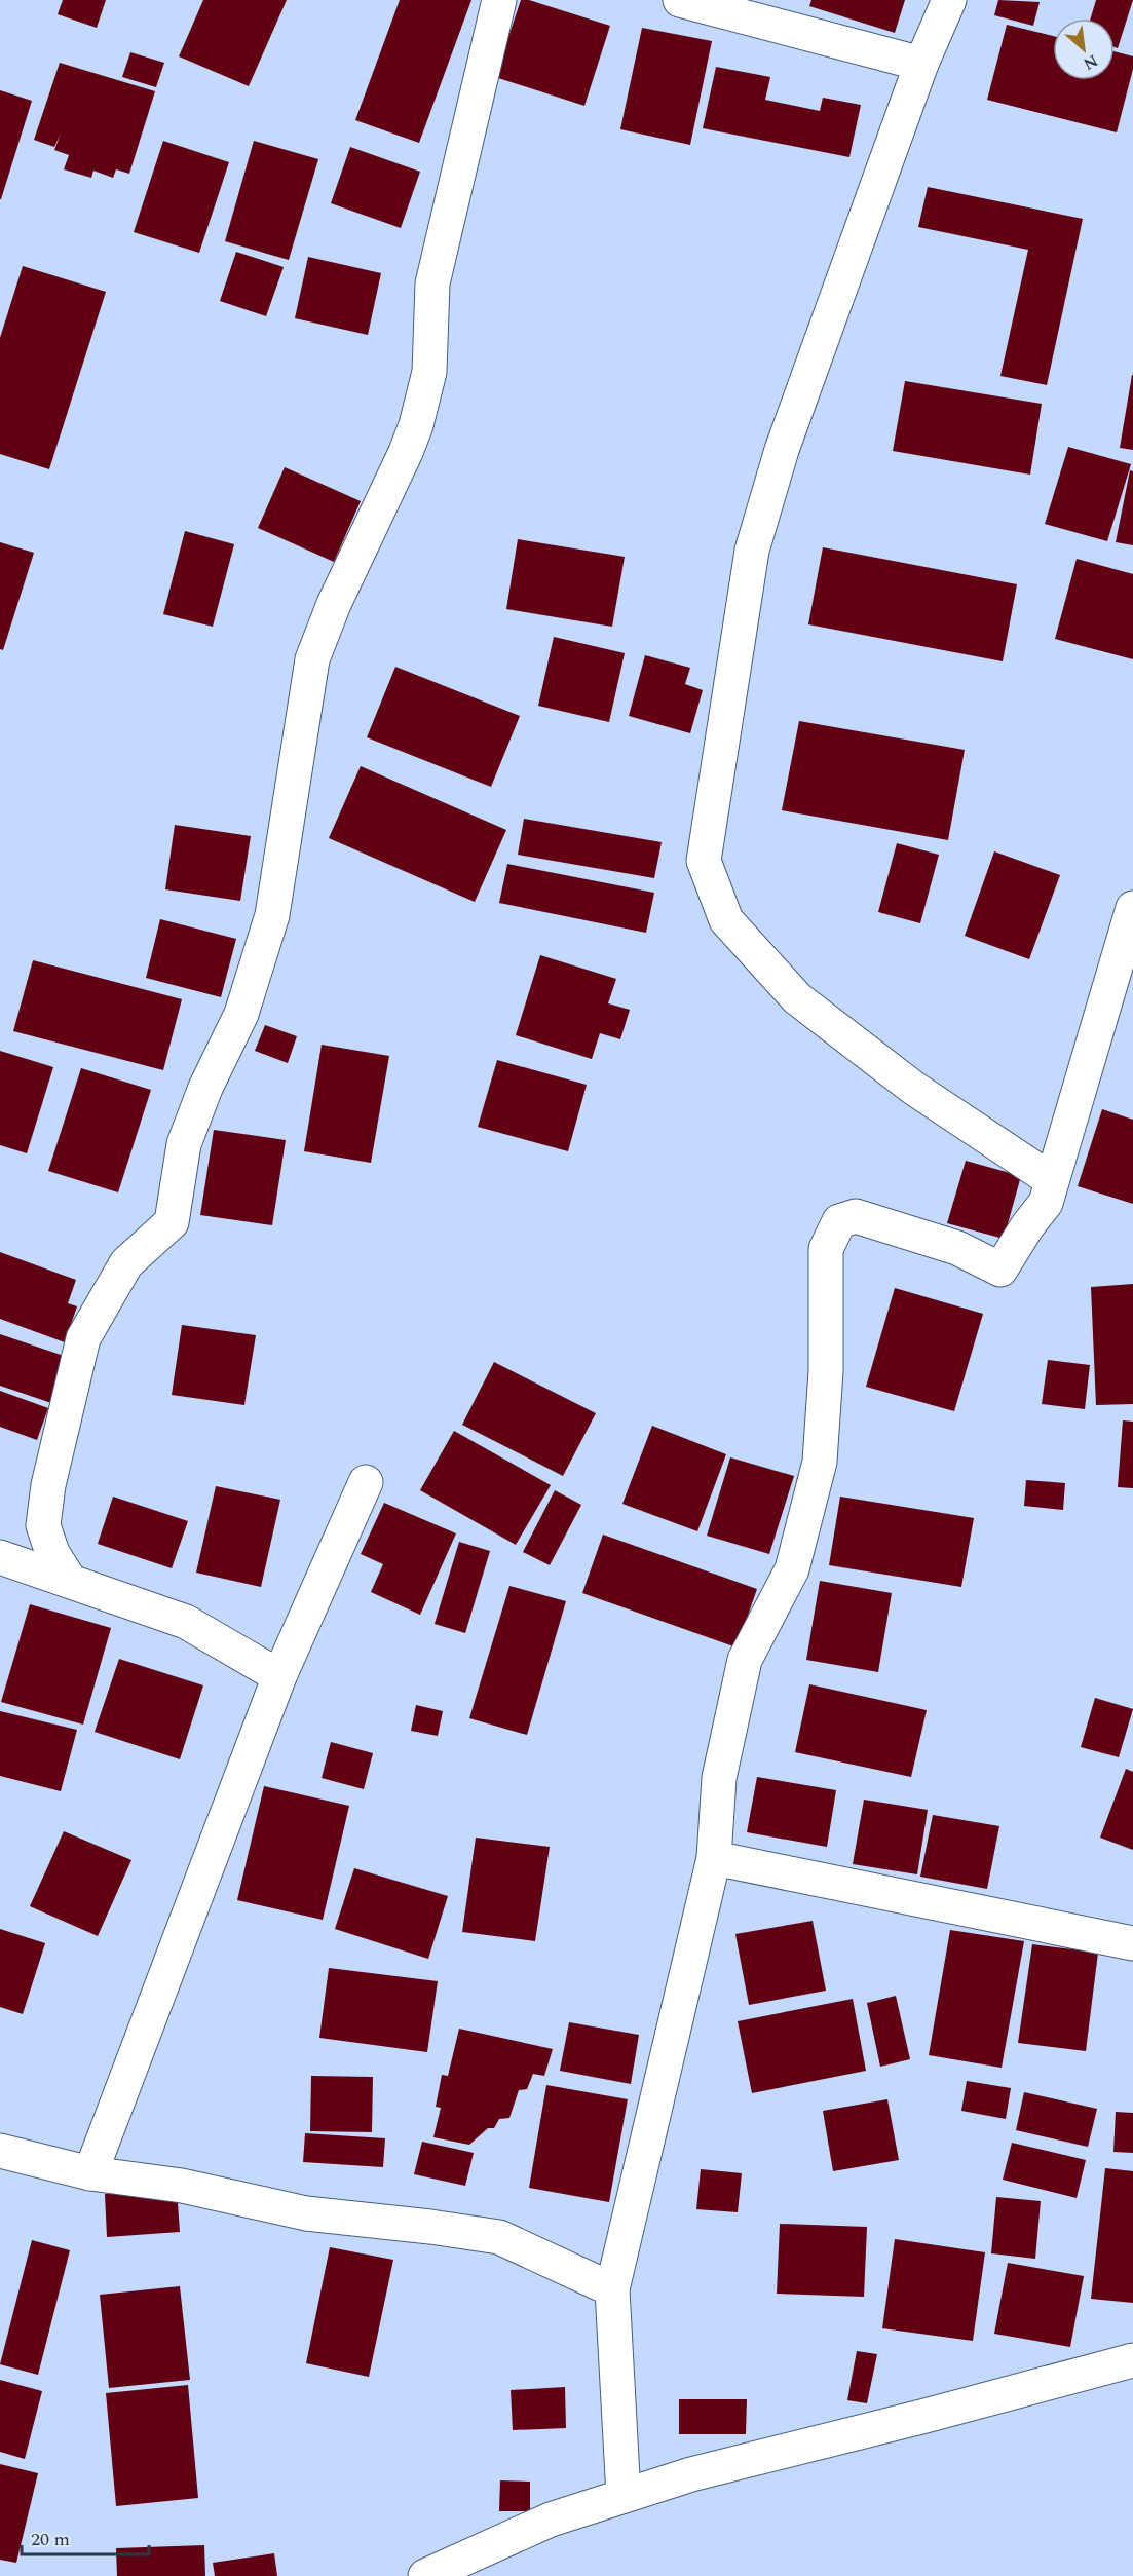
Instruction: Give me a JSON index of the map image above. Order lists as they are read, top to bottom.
{
  "scale_bar": "20 m",
  "north": "bottom right"
}
